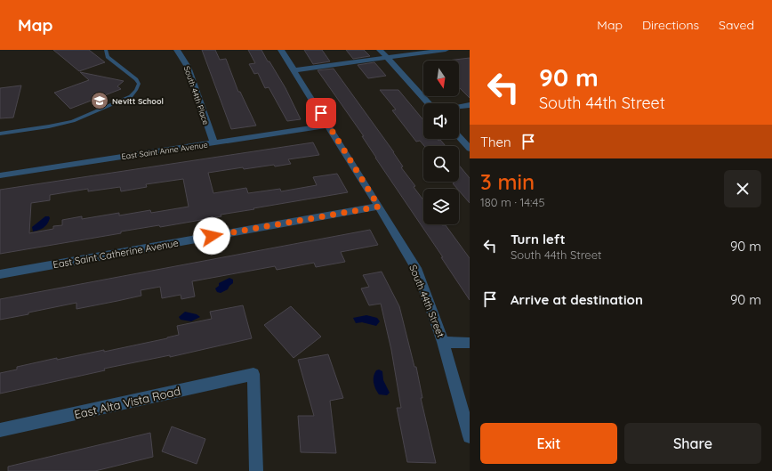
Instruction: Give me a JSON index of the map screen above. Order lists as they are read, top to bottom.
{
  "streets": {
    "street": [
      "South 44th Place",
      "East Saint Anne Avenue",
      "East Saint Catherine Avenue",
      "South 44th Street",
      "East Alta Vista Road"
    ]
  },
  "crossings": [
    ["South 44th Place", "East Saint Anne Avenue"],
    ["East Saint Anne Avenue", "South 44th Street"],
    ["East Saint Catherine Avenue", "South 44th Street"]
  ],
  "places": {
    "school or university": ["Nevitt School"]
  },
  "north": "bottom",
  "page": {
    "header": "Map",
    "nav": ["Map", "Directions", "Saved"],
    "turn": ["90 m", "South 44th Street"],
    "then": "Then",
    "heading": ["3 min", "180 m · 14:45"],
    "list": [
      {
        "name": "Turn left",
        "note": "South 44th Street",
        "value": "90 m"
      },
      {
        "name": "Arrive at destination",
        "value": "90 m"
      }
    ],
    "buttons": ["Exit", "Share"]
  }
}
